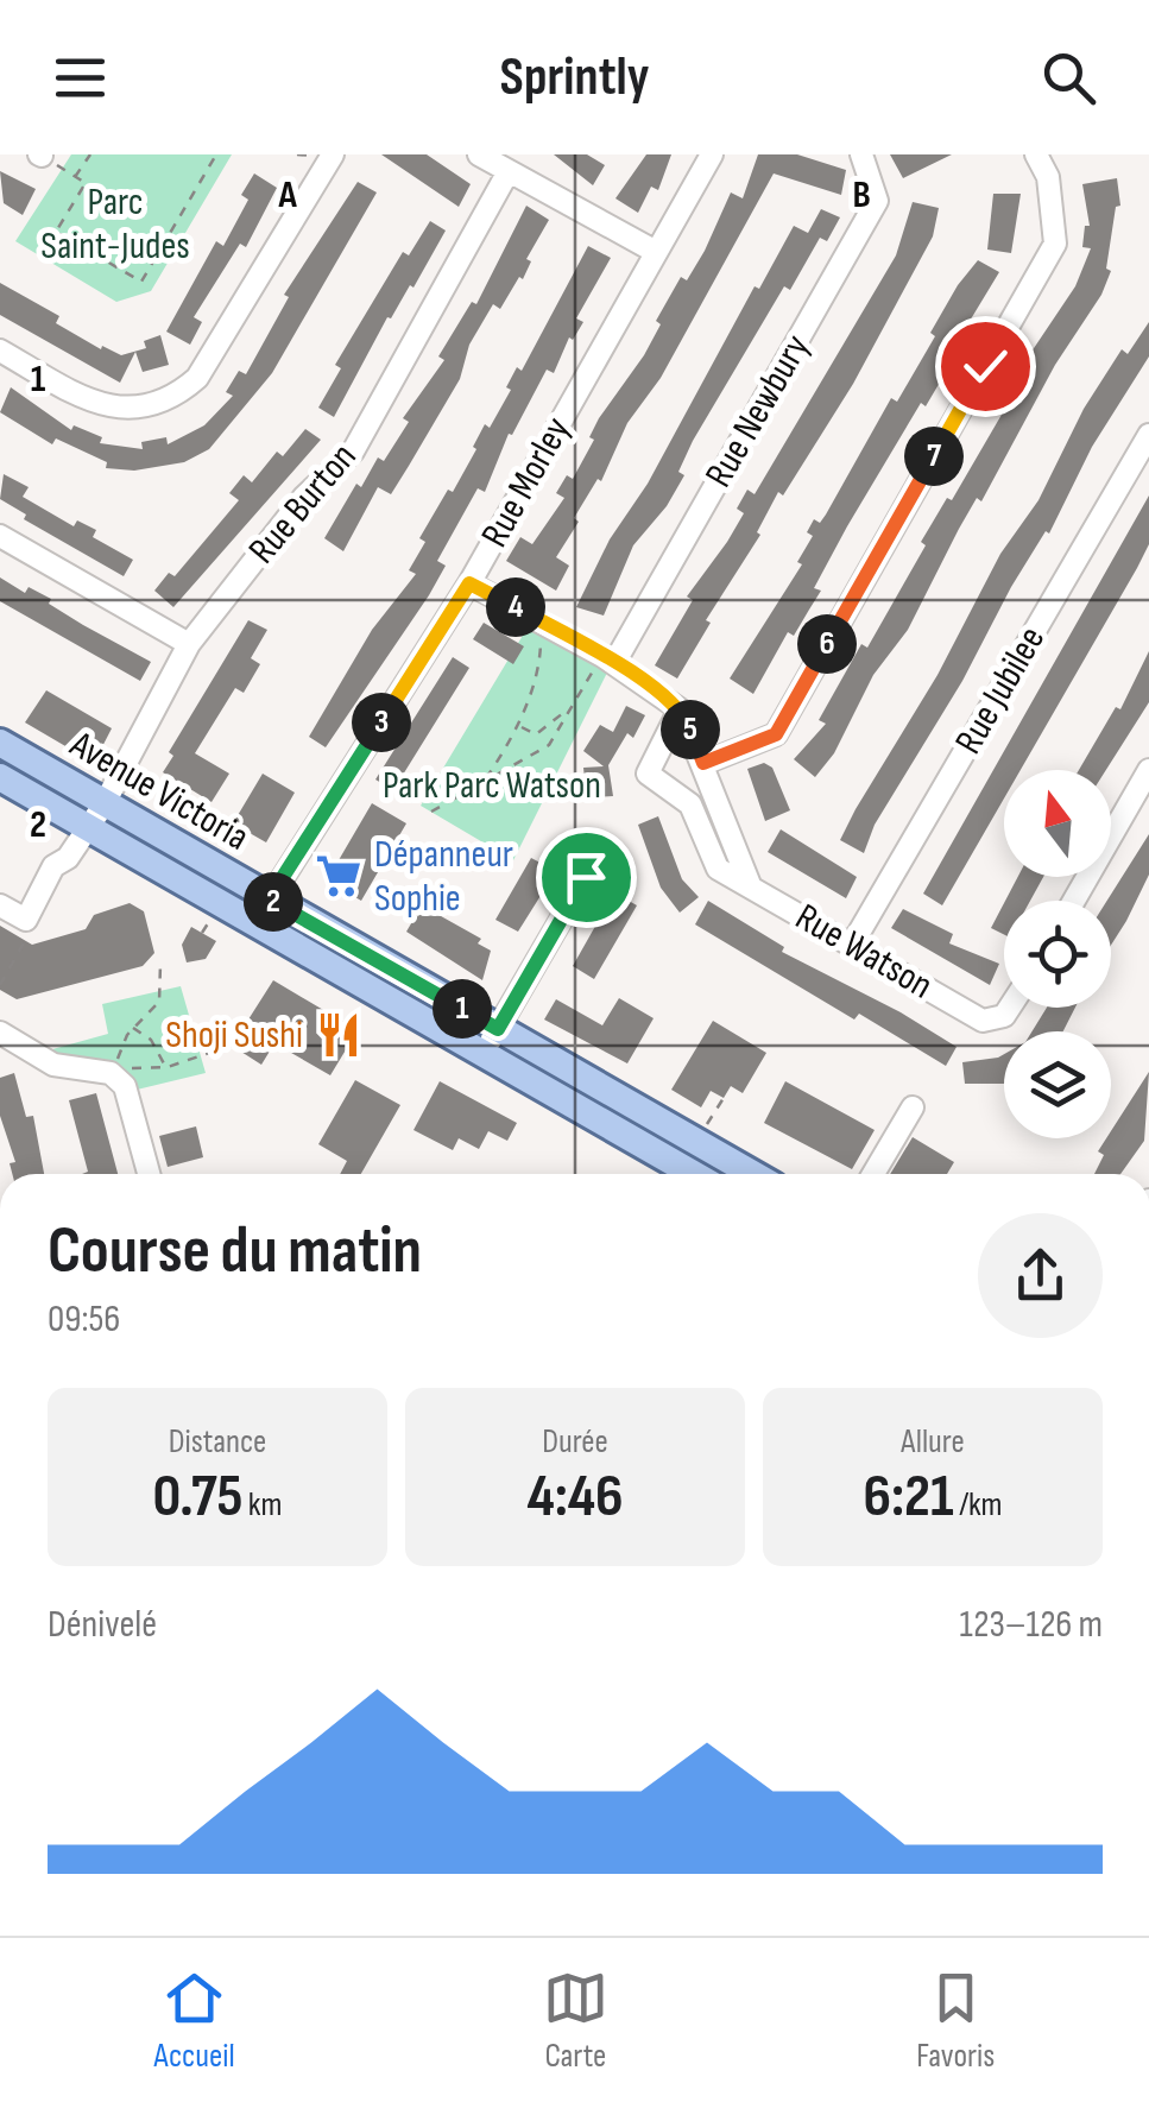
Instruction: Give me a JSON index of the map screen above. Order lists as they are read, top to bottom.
{
  "streets": {
    "main road": ["Avenue Victoria"],
    "street": [
      "Rue Newbury",
      "Rue Morley",
      "Rue Burton",
      "Rue Jubilee",
      "Rue Watson"
    ]
  },
  "crossings": [
    ["Rue Morley", "Avenue Victoria"],
    ["Rue Burton", "Avenue Victoria"],
    ["Rue Jubilee", "Rue Watson"]
  ],
  "parks": ["Parc Saint-Judes", "Park Parc Watson"],
  "places": {
    "supermarket": ["Dépanneur Sophie"],
    "restaurant": ["Shoji Sushi"]
  },
  "north": "top",
  "page": {
    "header": "Sprintly",
    "pins": [
      "7",
      "4",
      "6",
      "3",
      "5",
      "2",
      "1"
    ],
    "heading": ["Course du matin", "09:56"],
    "stats": [
      ["Distance", "0.75 km"],
      ["Durée", "4:46"],
      ["Allure", "6:21 /km"]
    ],
    "chart": ["Dénivelé", "123–126 m"],
    "tabs": ["Accueil", "Carte", "Favoris"]
  },
  "grid": {
    "columns": ["A", "B"],
    "rows": ["1", "2"]
  }
}
